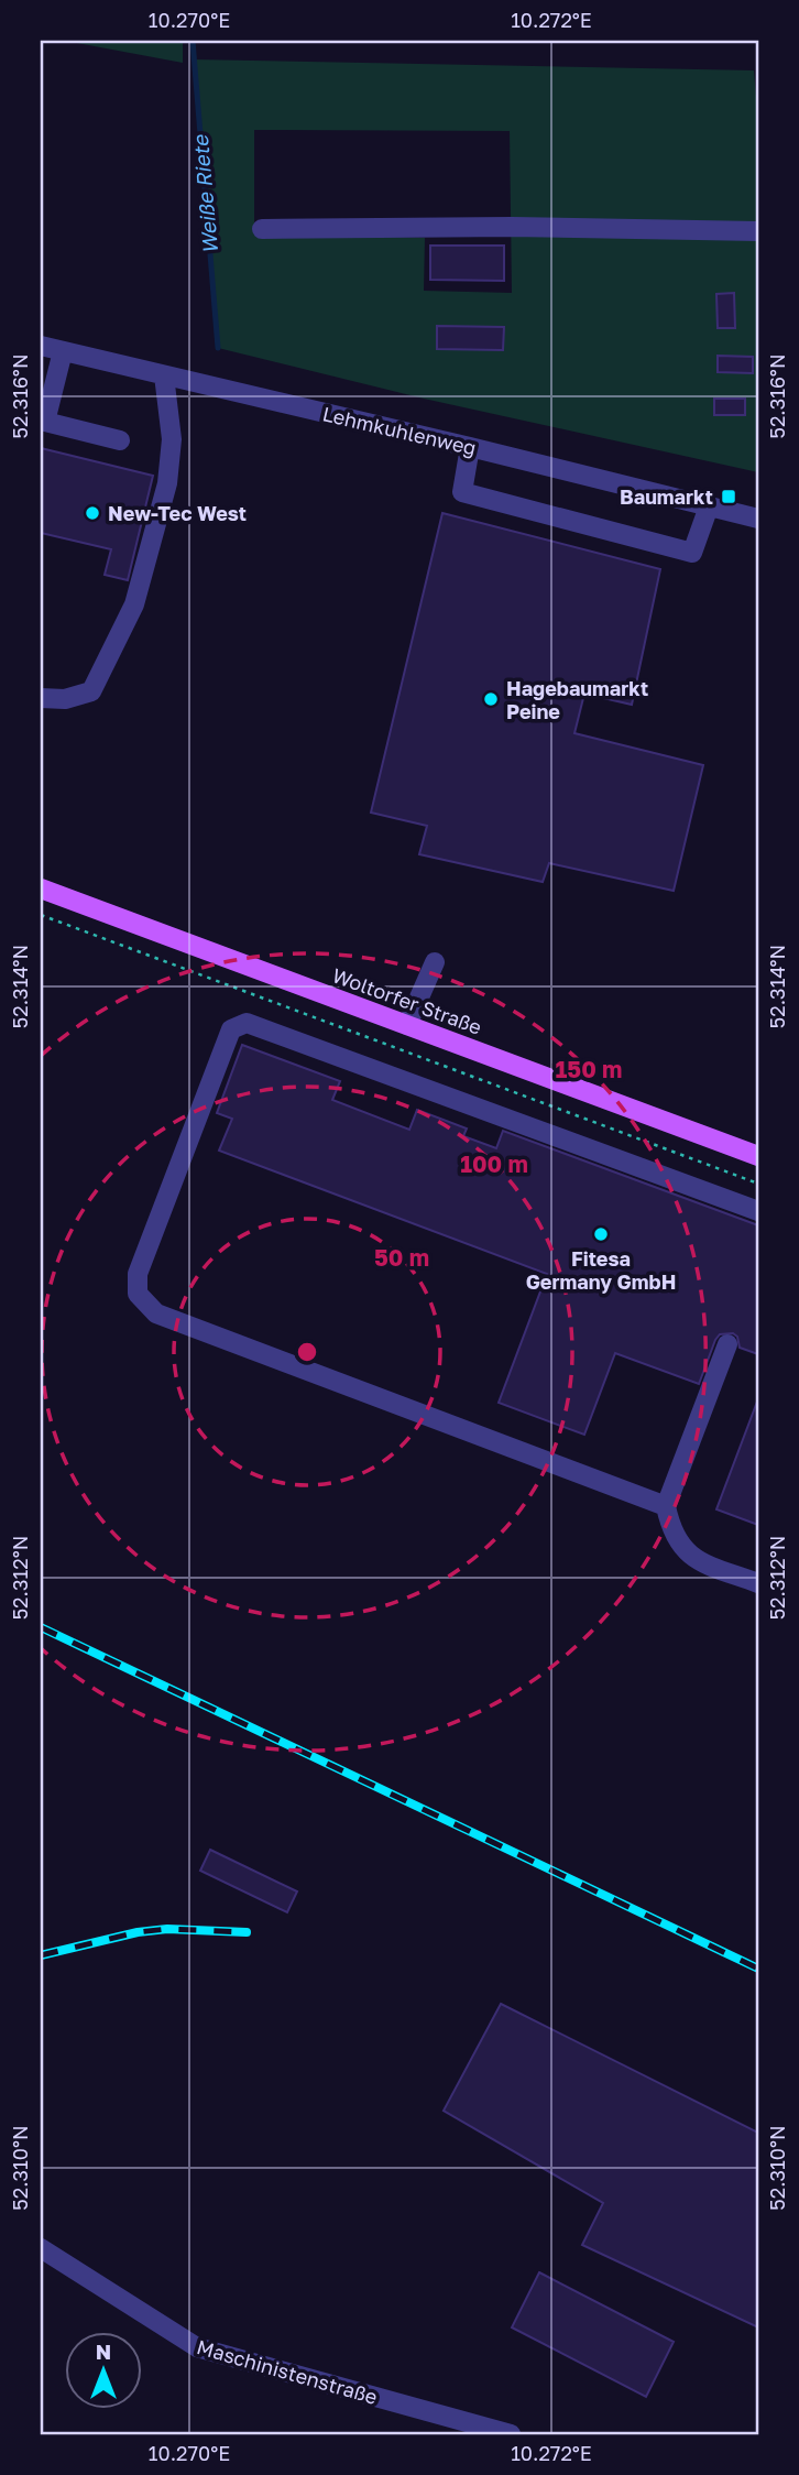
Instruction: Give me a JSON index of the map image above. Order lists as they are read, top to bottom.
{
  "streets": {
    "main road": ["Woltorfer Straße"],
    "street": ["Lehmkuhlenweg", "Maschinistenstraße"]
  },
  "water": ["Weiße Riete"],
  "places": {
    "transit": ["Baumarkt"],
    "other": ["New-Tec West", "Hagebaumarkt Peine", "Fitesa Germany GmbH"]
  },
  "north": "top",
  "coordinates": [
    "10.270°E",
    "10.272°E",
    "52.316°N",
    "52.314°N",
    "52.312°N",
    "52.310°N"
  ],
  "rings": ["150 m", "100 m", "50 m"]
}
